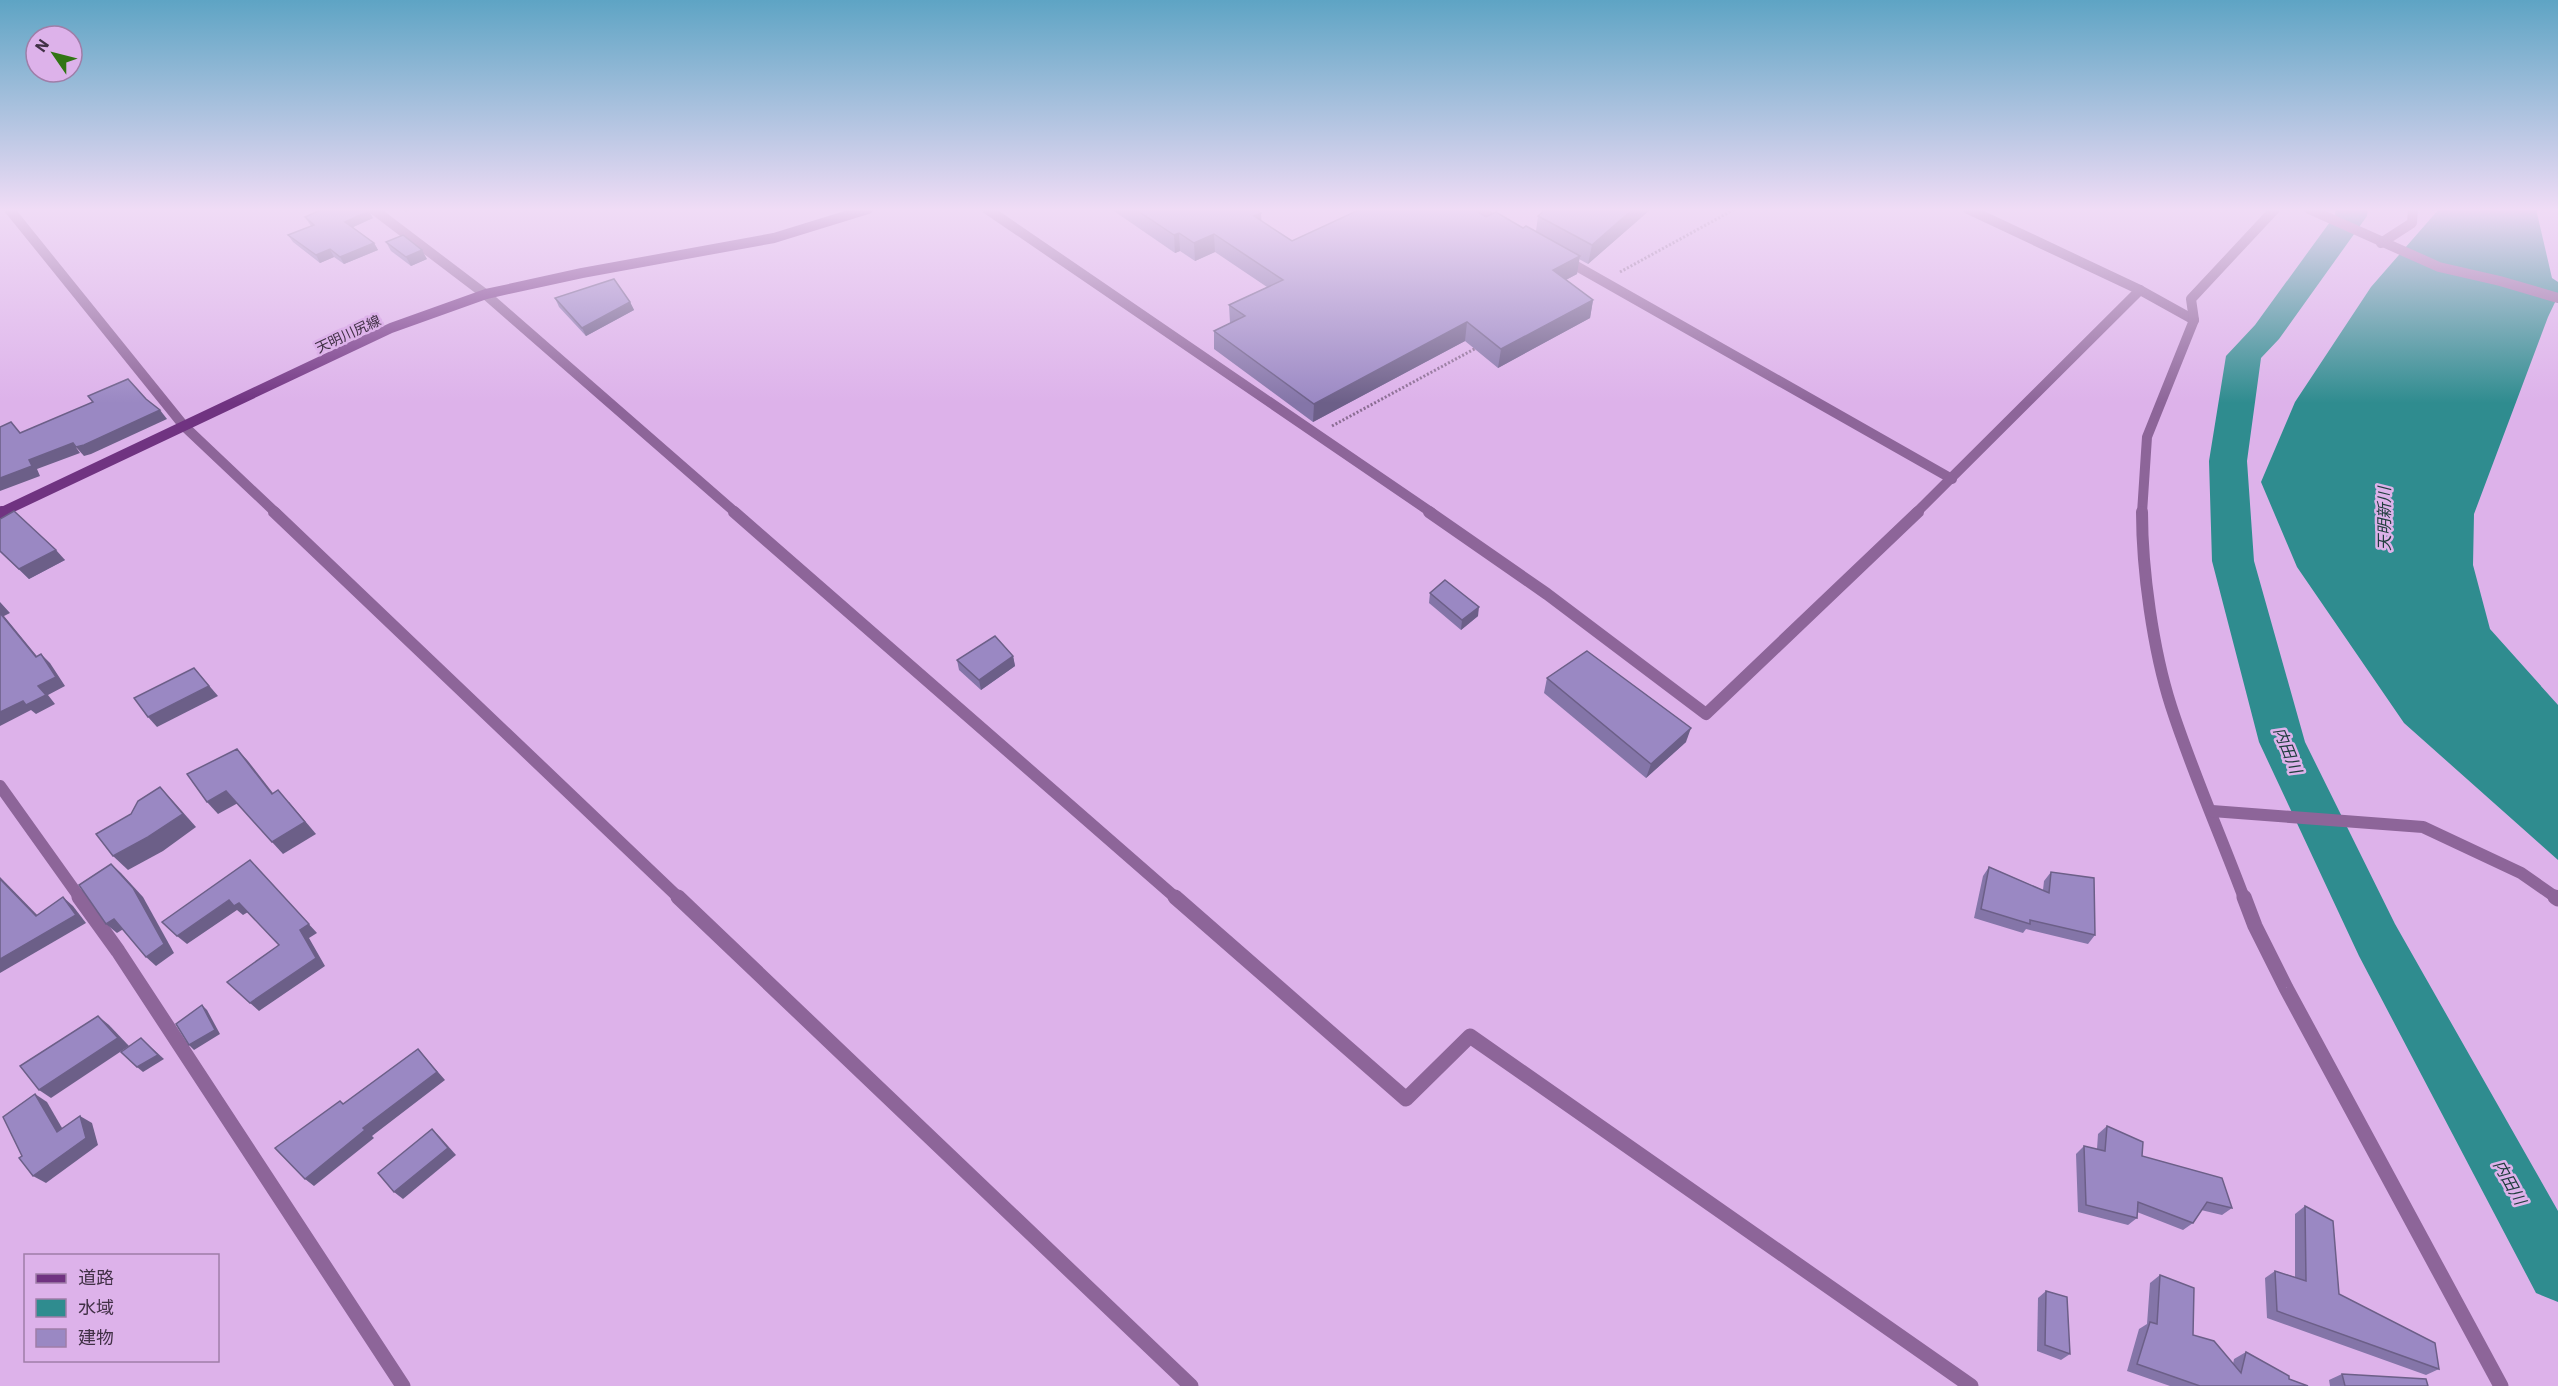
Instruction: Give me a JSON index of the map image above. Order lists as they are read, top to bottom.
{
  "streets": {
    "main road": ["天明川尻線"]
  },
  "water": ["天明新川", "内田川"],
  "legend": ["道路", "水域", "建物"],
  "north": "top left"
}
